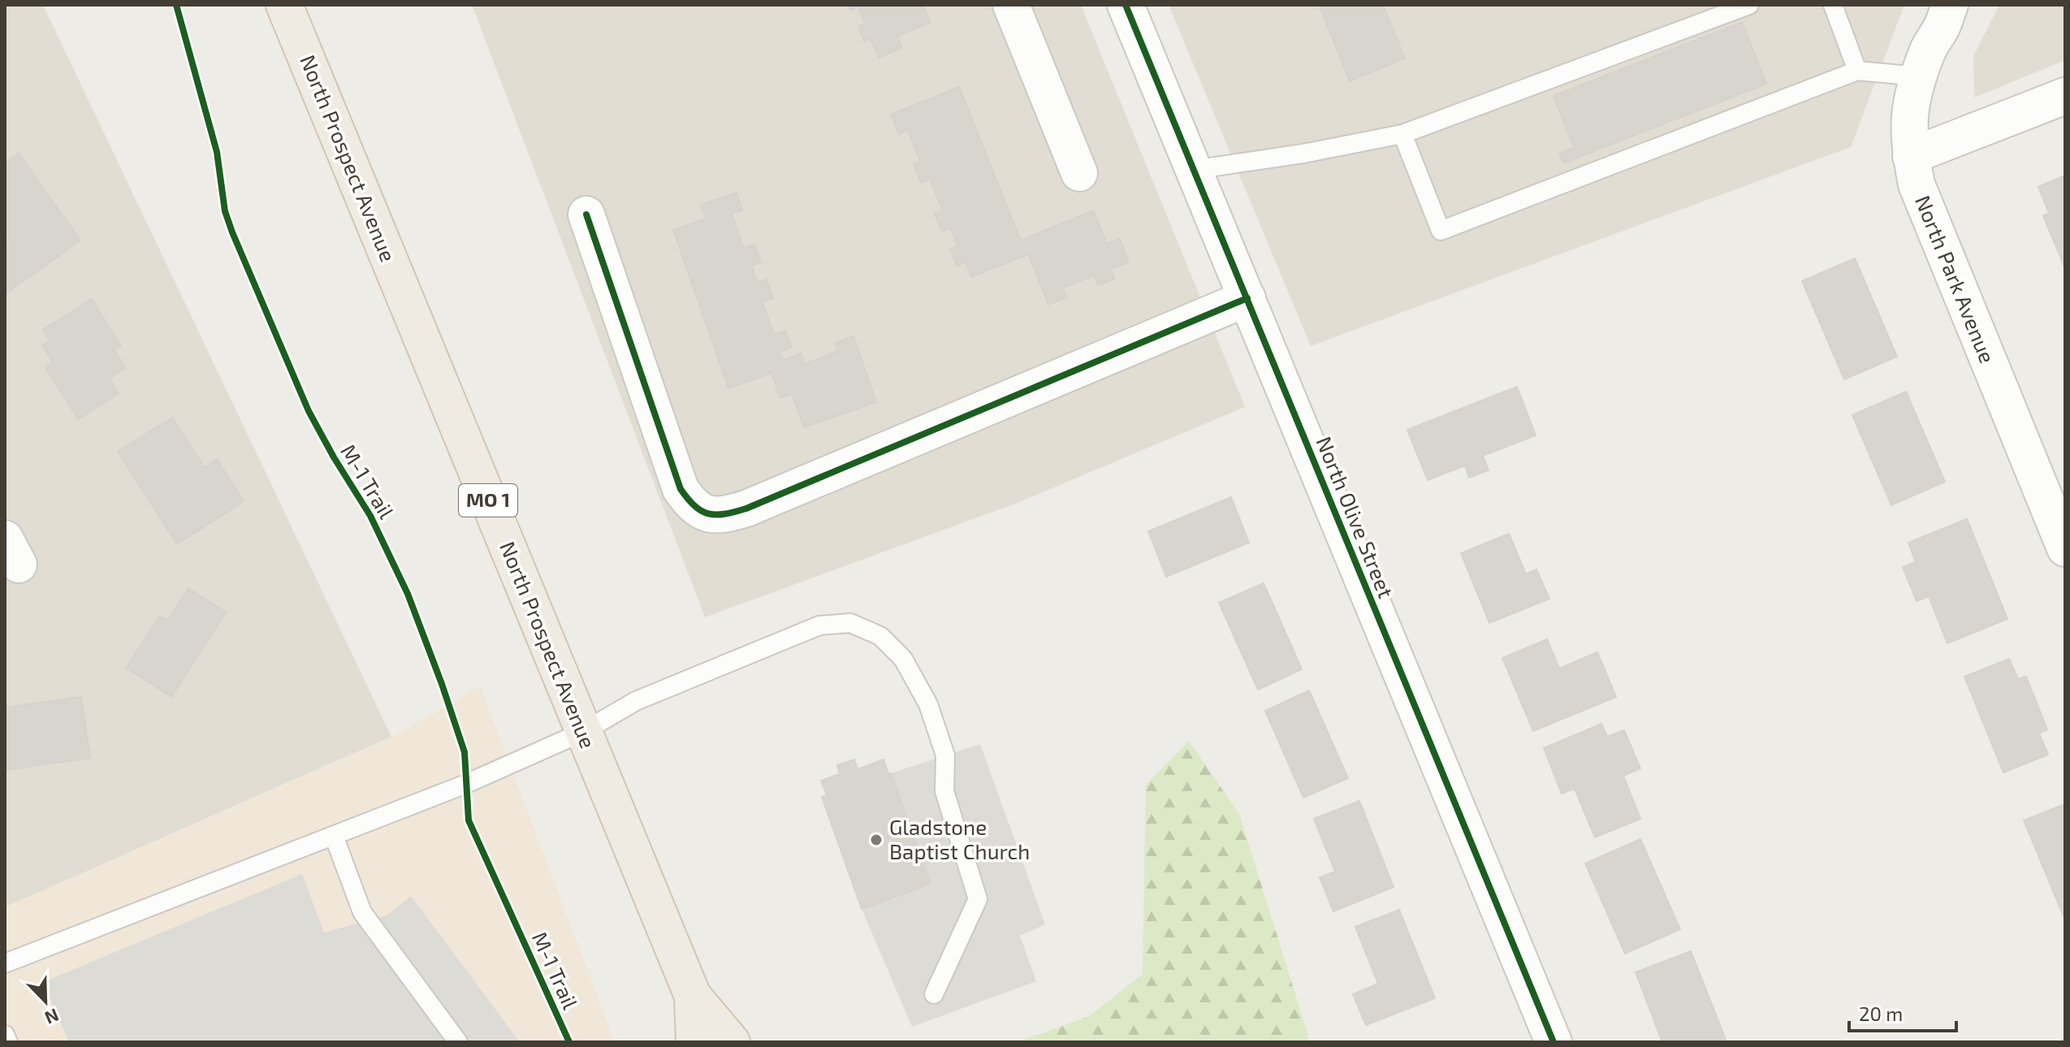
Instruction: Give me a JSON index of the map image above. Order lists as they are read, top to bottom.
{
  "streets": {
    "main road": ["North Prospect Avenue", "MO 1"],
    "street": ["North Park Avenue", "North Olive Street"],
    "cycle path": ["M-1 Trail"]
  },
  "places": ["Gladstone Baptist Church"],
  "scale_bar": "20 m",
  "north": "bottom right"
}
